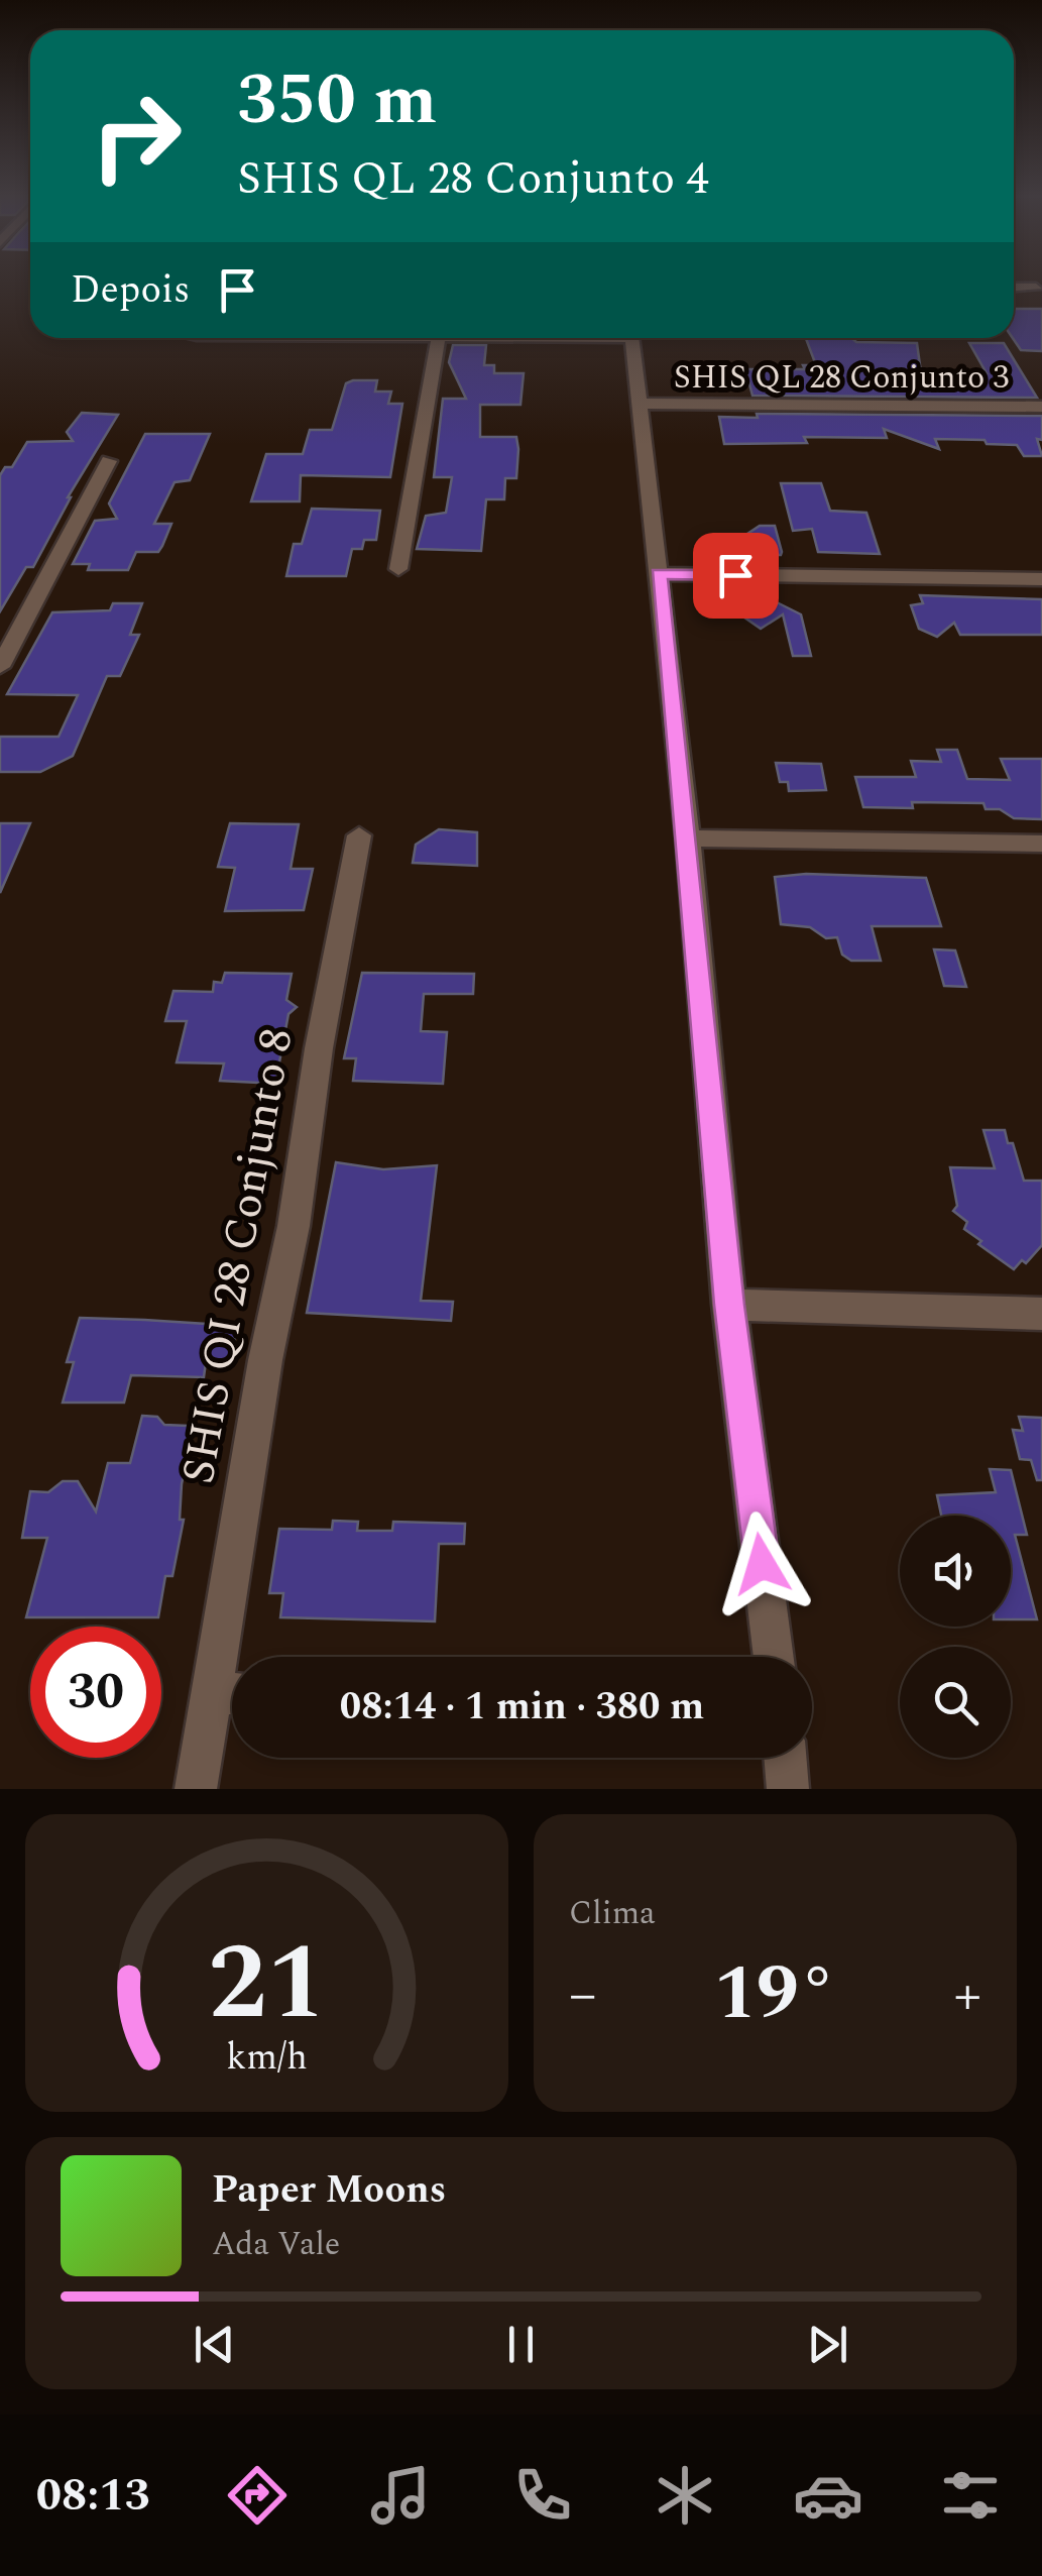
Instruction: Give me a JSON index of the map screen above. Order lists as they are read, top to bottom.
{
  "streets": {
    "street": ["SHIS QL 28 Conjunto 3", "SHIS QI 28 Conjunto 8"]
  },
  "page": {
    "turn": ["350 m", "SHIS QL 28 Conjunto 4"],
    "then": "Depois",
    "limit": "30",
    "trip": "08:14 · 1 min · 380 m",
    "tile": "Clima",
    "heat": ["−", "19°", "+"],
    "song": ["Paper Moons", "Ada Vale"],
    "tabs": "08:13",
    "gauge": ["21", "km/h"]
  }
}
